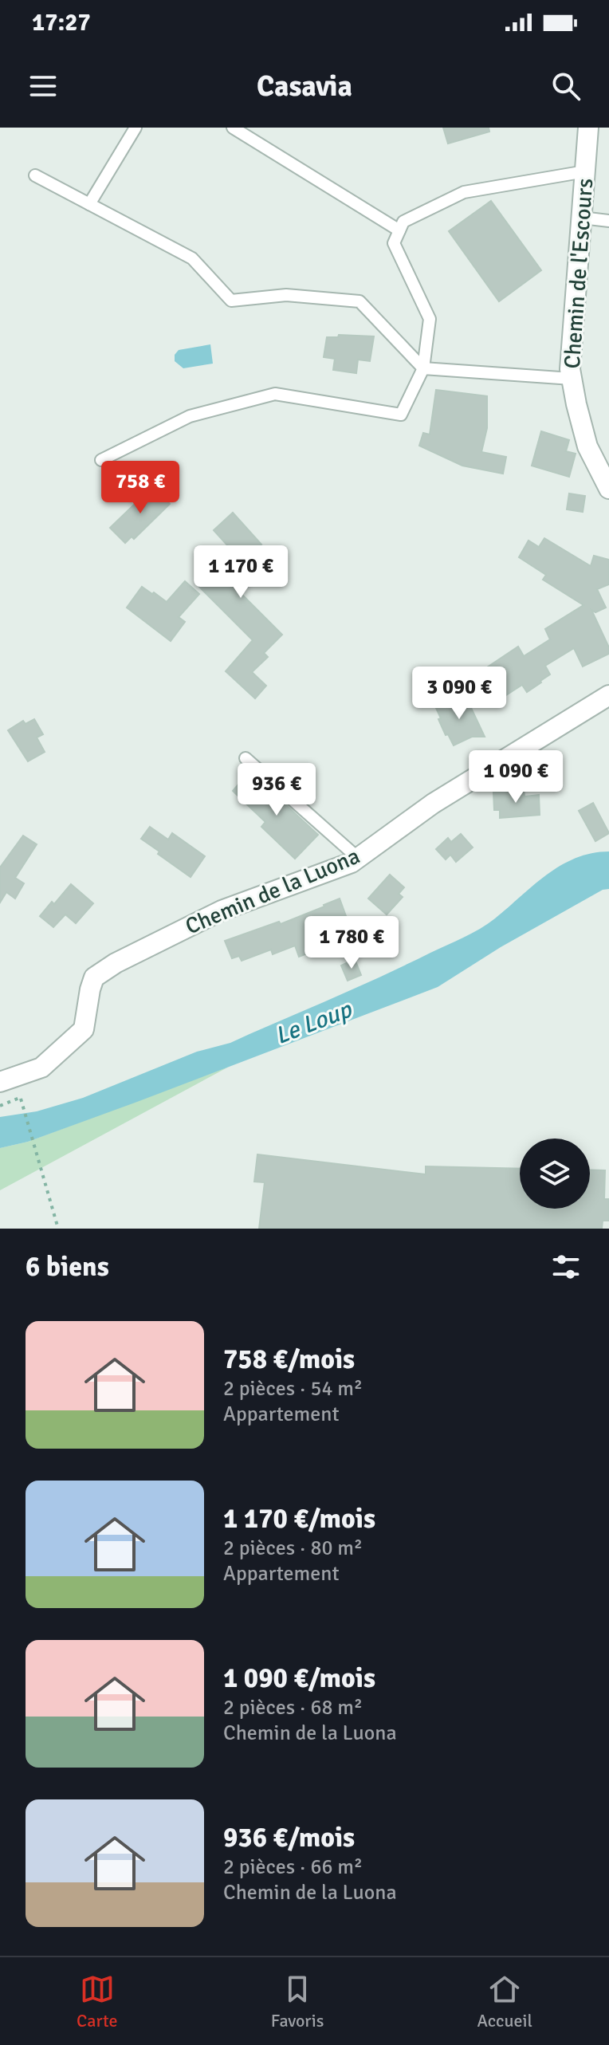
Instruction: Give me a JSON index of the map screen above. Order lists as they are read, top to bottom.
{
  "streets": {
    "street": ["Chemin de l'Escours", "Chemin de la Luona"]
  },
  "water": ["Le Loup"],
  "page": {
    "status": "17:27",
    "header": "Casavia",
    "price": [
      "758 €",
      "1 170 €",
      "3 090 €",
      "1 090 €",
      "936 €",
      "1 780 €"
    ],
    "heading": "6 biens",
    "list": [
      {
        "name": "758 €/mois",
        "note": "2 pièces · 54 m² · Appartement"
      },
      {
        "name": "1 170 €/mois",
        "note": "2 pièces · 80 m² · Appartement"
      },
      {
        "name": "1 090 €/mois",
        "note": "2 pièces · 68 m² · Chemin de la Luona"
      },
      {
        "name": "936 €/mois",
        "note": "2 pièces · 66 m² · Chemin de la Luona"
      }
    ],
    "tabs": ["Carte", "Favoris", "Accueil"]
  }
}
